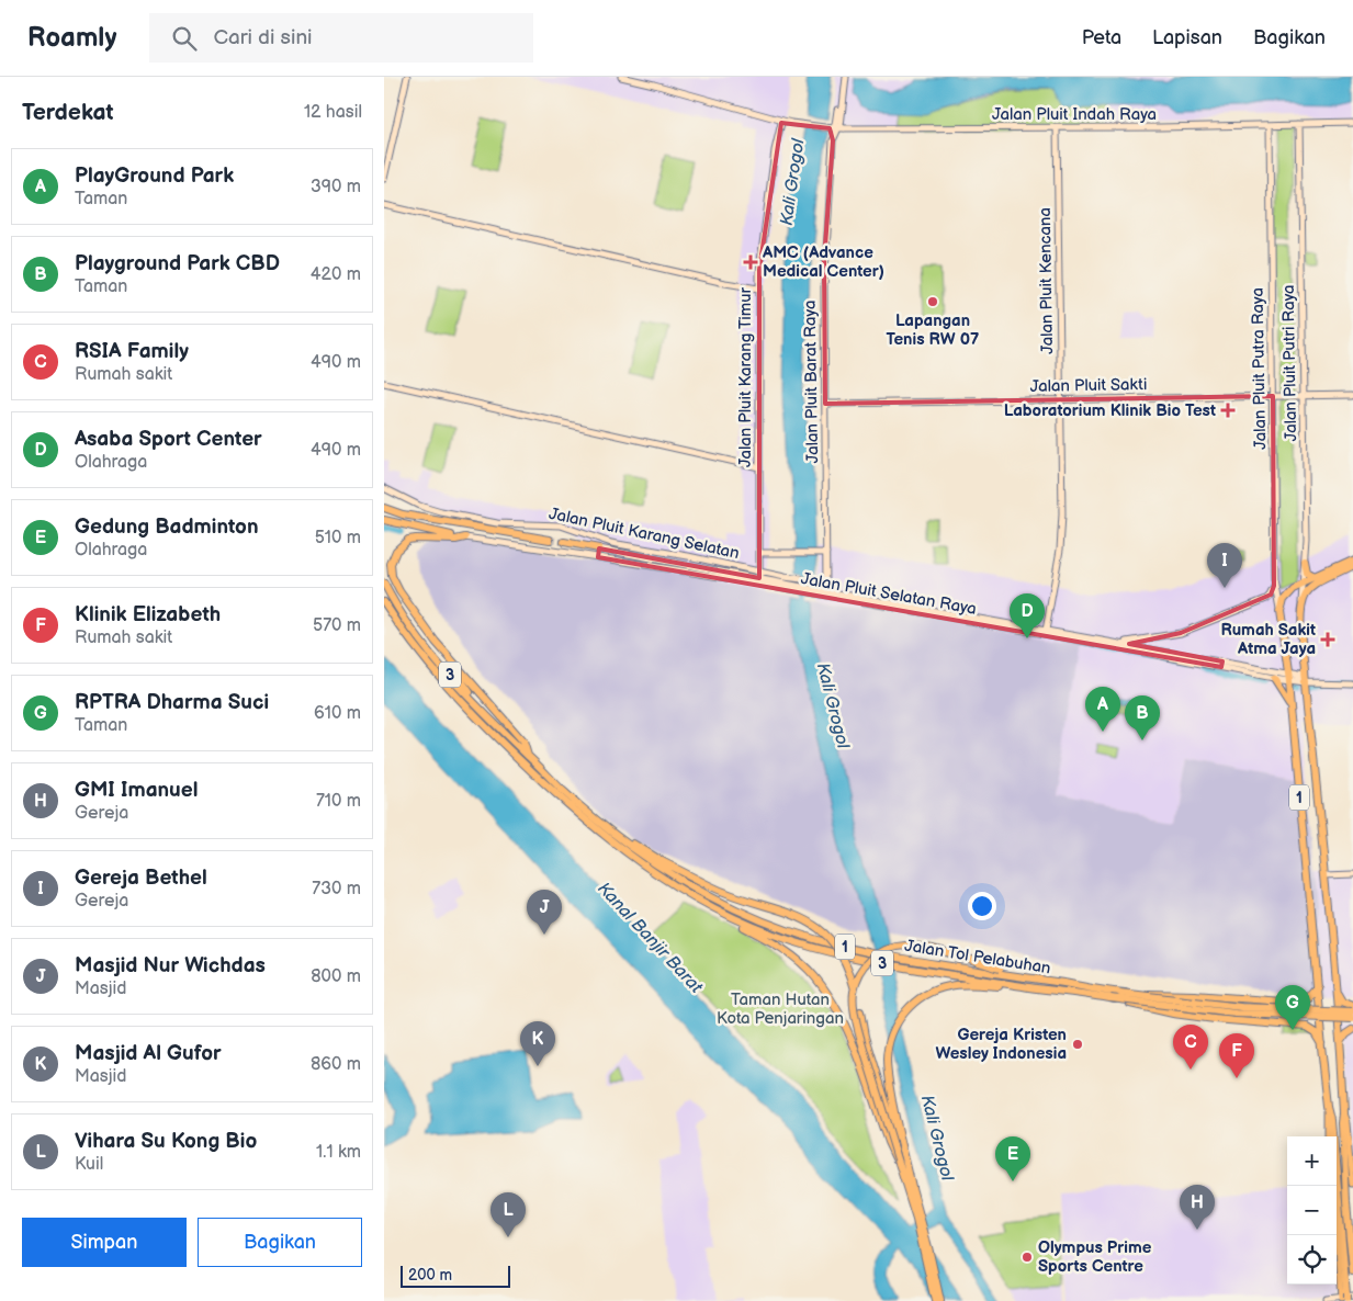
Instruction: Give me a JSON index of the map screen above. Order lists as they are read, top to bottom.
{
  "streets": {
    "highway": ["3", "1", "Jalan Tol Pelabuhan"],
    "street": [
      "Jalan Pluit Indah Raya",
      "Jalan Pluit Kencana",
      "Jalan Pluit Putri Raya",
      "Jalan Pluit Putra Raya",
      "Jalan Pluit Karang Timur",
      "Jalan Pluit Barat Raya",
      "Jalan Pluit Sakti",
      "Jalan Pluit Karang Selatan",
      "Jalan Pluit Selatan Raya"
    ]
  },
  "crossings": [
    ["Jalan Pluit Indah Raya", "Jalan Pluit Kencana"],
    ["Jalan Pluit Indah Raya", "Jalan Pluit Putri Raya"],
    ["Jalan Pluit Indah Raya", "Jalan Pluit Putra Raya"],
    ["Jalan Pluit Indah Raya", "Jalan Pluit Barat Raya"],
    ["Jalan Pluit Kencana", "Jalan Pluit Sakti"],
    ["Jalan Pluit Kencana", "Jalan Pluit Selatan Raya"],
    ["Jalan Pluit Putri Raya", "Jalan Pluit Sakti"],
    ["Jalan Pluit Putri Raya", "1"],
    ["Jalan Pluit Putra Raya", "Jalan Pluit Sakti"],
    ["Jalan Pluit Putra Raya", "Jalan Pluit Selatan Raya"],
    ["Jalan Pluit Putra Raya", "1"],
    ["Jalan Pluit Karang Timur", "Jalan Pluit Karang Selatan"],
    ["Jalan Pluit Karang Timur", "Jalan Pluit Selatan Raya"],
    ["Jalan Pluit Barat Raya", "Jalan Pluit Sakti"],
    ["Jalan Pluit Barat Raya", "Jalan Pluit Selatan Raya"],
    ["Jalan Pluit Karang Selatan", "Jalan Pluit Selatan Raya"],
    ["Jalan Pluit Selatan Raya", "1"],
    ["3", "Jalan Tol Pelabuhan"]
  ],
  "water": ["Kali Grogol", "Kanal Banjir Barat"],
  "parks": ["Taman Hutan Kota Penjaringan"],
  "places": {
    "health": ["AMC (Advance Medical Center)", "Laboratorium Klinik Bio Test", "Rumah Sakit Atma Jaya"],
    "other": ["Lapangan Tenis RW 07", "Gereja Kristen Wesley Indonesia", "Olympus Prime Sports Centre"]
  },
  "scale_bar": "200 m",
  "page": {
    "header": "Roamly",
    "search": "Cari di sini",
    "nav": ["Peta", "Lapisan", "Bagikan"],
    "heading": ["Terdekat", "12 hasil"],
    "list": [
      {
        "mark": "A",
        "name": "PlayGround Park",
        "note": "Taman",
        "value": "390 m"
      },
      {
        "mark": "B",
        "name": "Playground Park CBD",
        "note": "Taman",
        "value": "420 m"
      },
      {
        "mark": "C",
        "name": "RSIA Family",
        "note": "Rumah sakit",
        "value": "490 m"
      },
      {
        "mark": "D",
        "name": "Asaba Sport Center",
        "note": "Olahraga",
        "value": "490 m"
      },
      {
        "mark": "E",
        "name": "Gedung Badminton",
        "note": "Olahraga",
        "value": "510 m"
      },
      {
        "mark": "F",
        "name": "Klinik Elizabeth",
        "note": "Rumah sakit",
        "value": "570 m"
      },
      {
        "mark": "G",
        "name": "RPTRA Dharma Suci",
        "note": "Taman",
        "value": "610 m"
      },
      {
        "mark": "H",
        "name": "GMI Imanuel",
        "note": "Gereja",
        "value": "710 m"
      },
      {
        "mark": "I",
        "name": "Gereja Bethel",
        "note": "Gereja",
        "value": "730 m"
      },
      {
        "mark": "J",
        "name": "Masjid Nur Wichdas",
        "note": "Masjid",
        "value": "800 m"
      },
      {
        "mark": "K",
        "name": "Masjid Al Gufor",
        "note": "Masjid",
        "value": "860 m"
      },
      {
        "mark": "L",
        "name": "Vihara Su Kong Bio",
        "note": "Kuil",
        "value": "1.1 km"
      }
    ],
    "pins": [
      "I",
      "D",
      "A",
      "B",
      "J",
      "G",
      "K",
      "C",
      "F",
      "E",
      "H",
      "L"
    ],
    "map_buttons": ["+", "−"],
    "buttons": ["Simpan", "Bagikan"],
    "scale": "200 m"
  }
}
